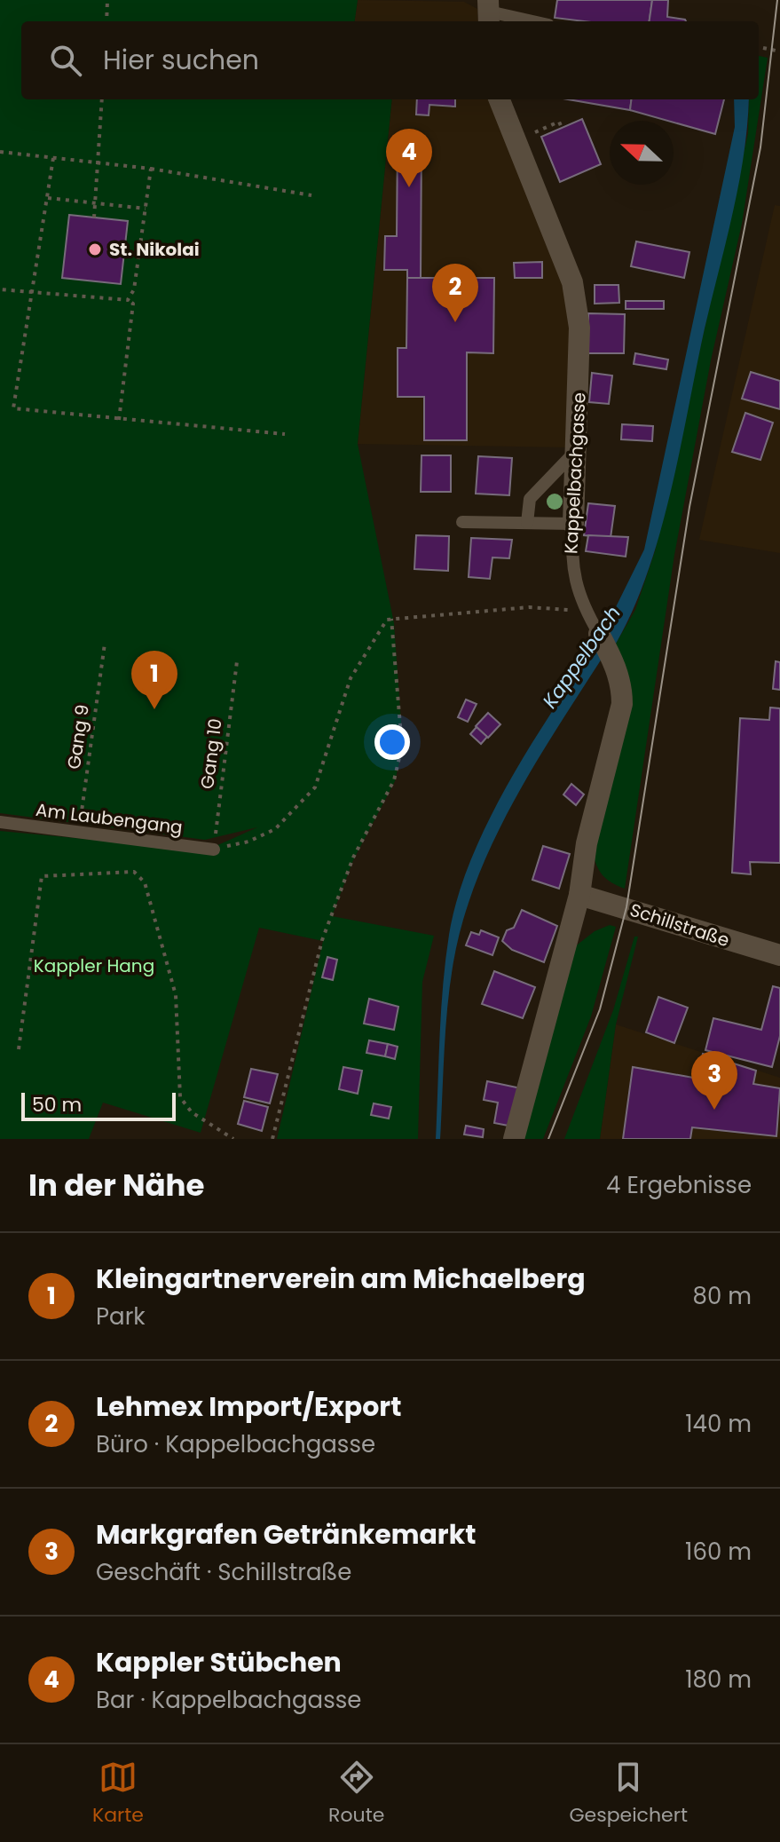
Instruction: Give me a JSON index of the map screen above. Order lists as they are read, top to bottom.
{
  "streets": {
    "street": ["Kappelbachgasse", "Schillstraße"],
    "lane": ["Am Laubengang"],
    "path": ["Gang 9", "Gang 10"]
  },
  "crossings": [
    ["Kappelbachgasse", "Schillstraße"],
    ["Gang 9", "Am Laubengang"],
    ["Gang 10", "Am Laubengang"]
  ],
  "water": ["Kappelbach"],
  "parks": ["Kappler Hang"],
  "places": ["St. Nikolai"],
  "scale_bar": "50 m",
  "north": "left",
  "page": {
    "search": "Hier suchen",
    "pins": [
      "4",
      "2",
      "1",
      "3"
    ],
    "scale": "50 m",
    "heading": ["In der Nähe", "4 Ergebnisse"],
    "list": [
      {
        "mark": "1",
        "name": "Kleingartnerverein am Michaelberg",
        "note": "Park",
        "value": "80 m"
      },
      {
        "mark": "2",
        "name": "Lehmex Import/Export",
        "note": "Büro · Kappelbachgasse",
        "value": "140 m"
      },
      {
        "mark": "3",
        "name": "Markgrafen Getränkemarkt",
        "note": "Geschäft · Schillstraße",
        "value": "160 m"
      },
      {
        "mark": "4",
        "name": "Kappler Stübchen",
        "note": "Bar · Kappelbachgasse",
        "value": "180 m"
      }
    ],
    "nav": ["Karte", "Route", "Gespeichert"]
  }
}
